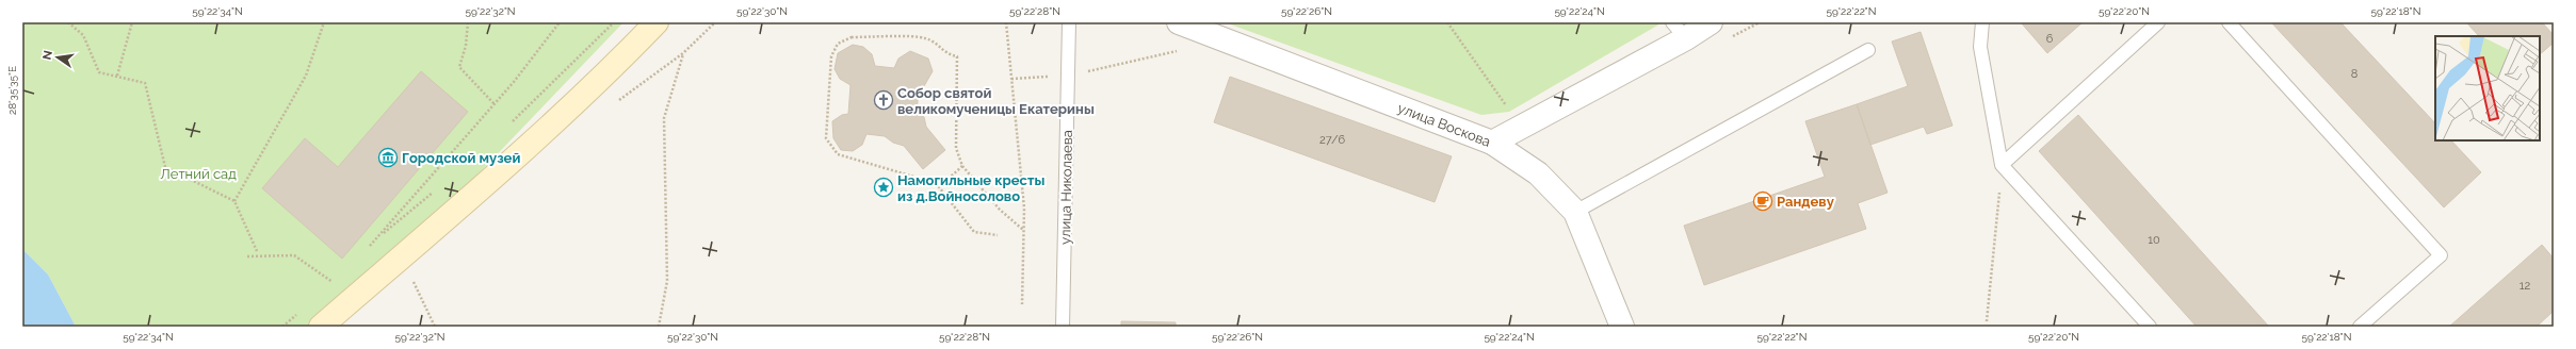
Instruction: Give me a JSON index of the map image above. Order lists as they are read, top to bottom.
{
  "streets": {
    "street": ["улица Воскова"],
    "lane": ["улица Николаева"]
  },
  "parks": ["Летний сад"],
  "places": {
    "church": ["Собор святой великомученицы Екатерины"],
    "museum": ["Городской музей"],
    "place": ["Намогильные кресты из д.Войносолово"],
    "cafe": ["Рандеву"]
  },
  "house_numbers": [
    "6",
    "8",
    "27/6",
    "10",
    "12"
  ],
  "north": "left",
  "coordinates": [
    "59°22'34\"N",
    "59°22'32\"N",
    "59°22'30\"N",
    "59°22'28\"N",
    "59°22'26\"N",
    "59°22'24\"N",
    "59°22'22\"N",
    "59°22'20\"N",
    "59°22'18\"N",
    "28°35'35\"E"
  ]
}
